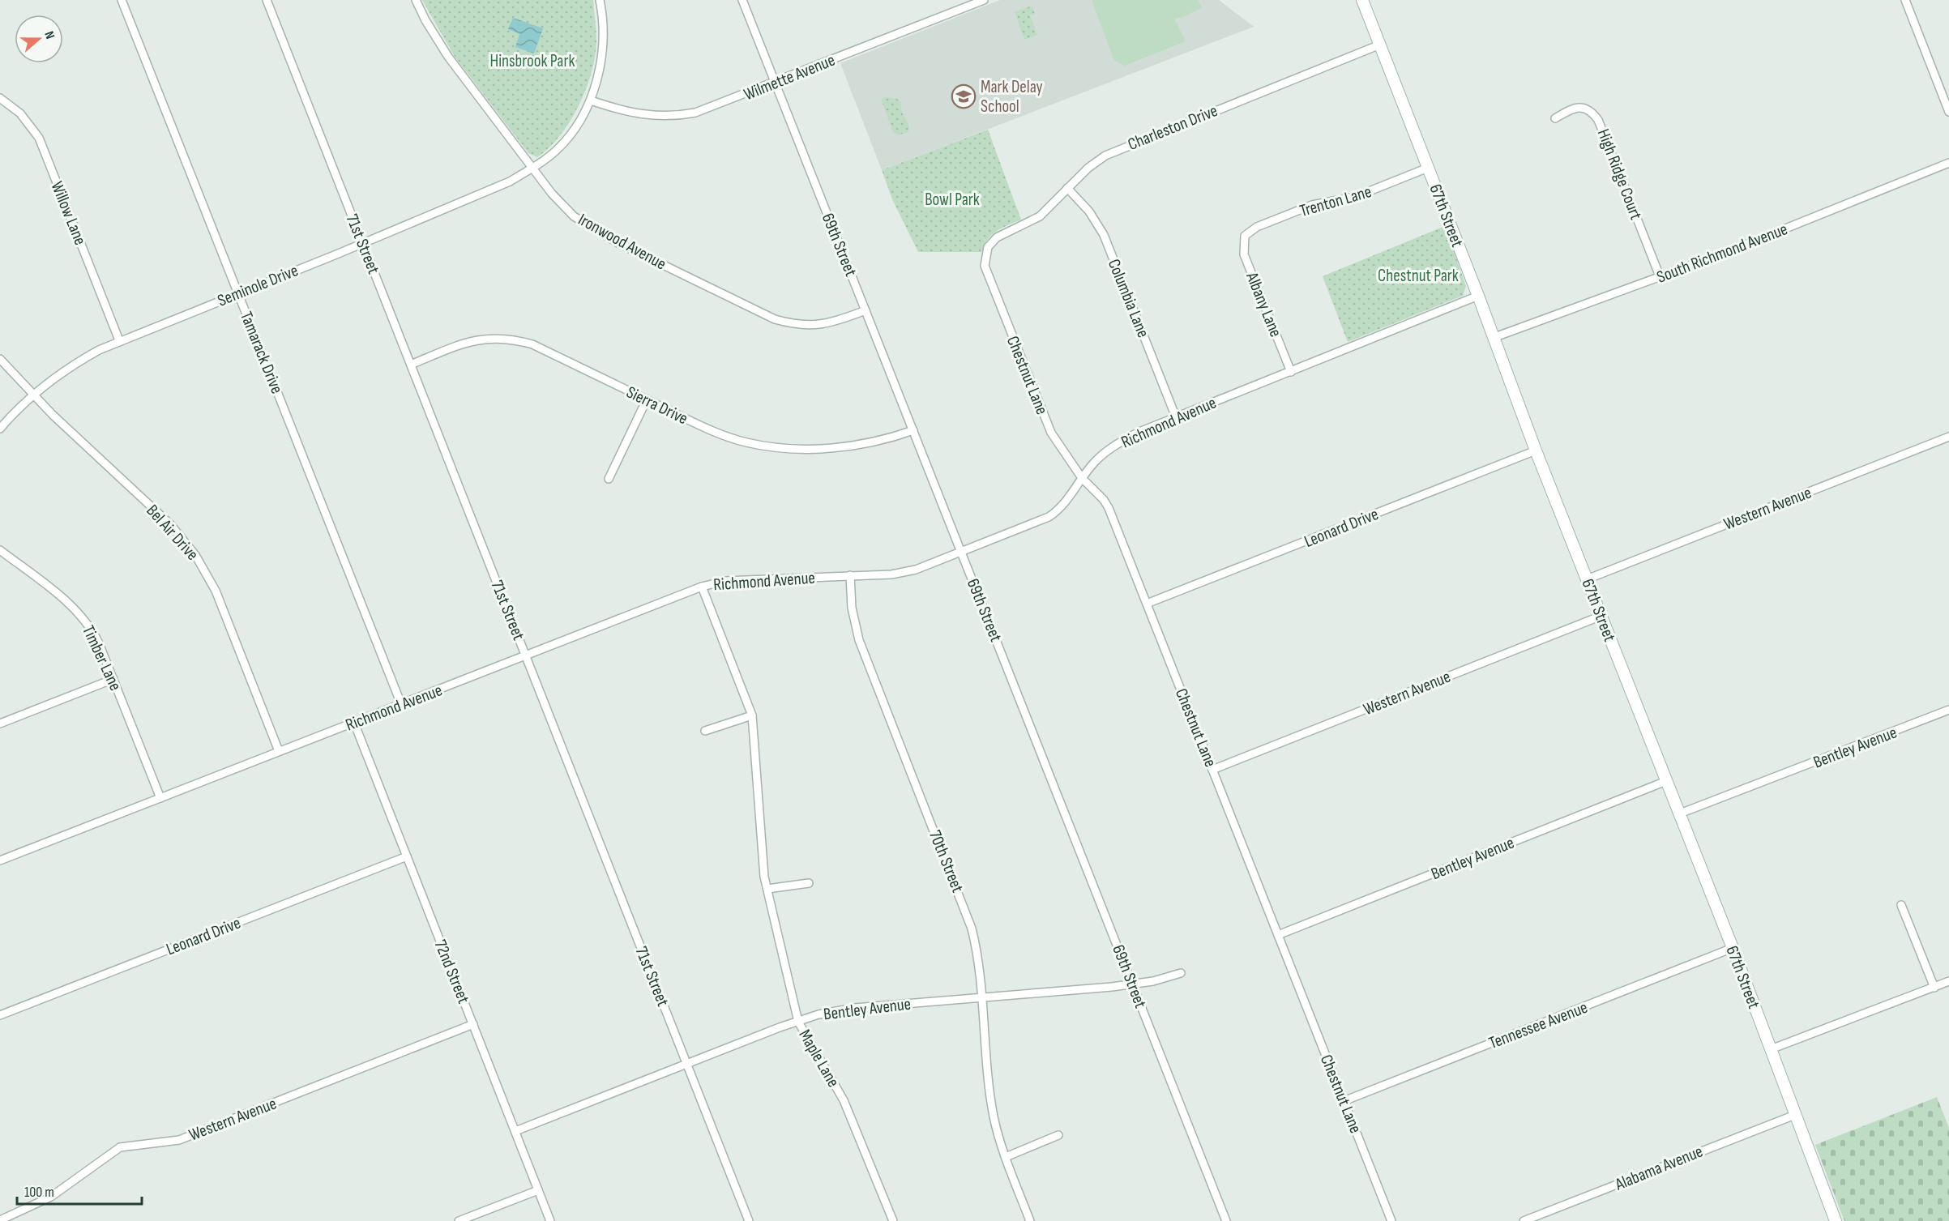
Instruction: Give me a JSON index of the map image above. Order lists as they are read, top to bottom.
{
  "streets": {
    "street": [
      "Wilmette Avenue",
      "Charleston Drive",
      "High Ridge Court",
      "Trenton Lane",
      "Willow Lane",
      "67th Street",
      "Ironwood Avenue",
      "71st Street",
      "69th Street",
      "South Richmond Avenue",
      "Seminole Drive",
      "Columbia Lane",
      "Albany Lane",
      "Tamarack Drive",
      "Chestnut Lane",
      "Sierra Drive",
      "Richmond Avenue",
      "Western Avenue",
      "Leonard Drive",
      "Bel Air Drive",
      "Timber Lane",
      "Bentley Avenue",
      "70th Street",
      "72nd Street",
      "Tennessee Avenue",
      "Maple Lane",
      "Alabama Avenue"
    ]
  },
  "crossings": [
    ["Wilmette Avenue", "69th Street"],
    ["Wilmette Avenue", "Seminole Drive"],
    ["Charleston Drive", "67th Street"],
    ["Charleston Drive", "Columbia Lane"],
    ["Charleston Drive", "Chestnut Lane"],
    ["High Ridge Court", "South Richmond Avenue"],
    ["Trenton Lane", "67th Street"],
    ["Trenton Lane", "Albany Lane"],
    ["Willow Lane", "Seminole Drive"],
    ["67th Street", "South Richmond Avenue"],
    ["67th Street", "Richmond Avenue"],
    ["67th Street", "Western Avenue"],
    ["67th Street", "Leonard Drive"],
    ["67th Street", "Bentley Avenue"],
    ["67th Street", "Tennessee Avenue"],
    ["67th Street", "Alabama Avenue"],
    ["Ironwood Avenue", "69th Street"],
    ["Ironwood Avenue", "Seminole Drive"],
    ["71st Street", "Seminole Drive"],
    ["71st Street", "Sierra Drive"],
    ["71st Street", "Richmond Avenue"],
    ["71st Street", "Bentley Avenue"],
    ["69th Street", "Sierra Drive"],
    ["69th Street", "Richmond Avenue"],
    ["69th Street", "Bentley Avenue"],
    ["Seminole Drive", "Tamarack Drive"],
    ["Seminole Drive", "Bel Air Drive"],
    ["Columbia Lane", "Richmond Avenue"],
    ["Albany Lane", "Richmond Avenue"],
    ["Tamarack Drive", "Richmond Avenue"],
    ["Chestnut Lane", "Richmond Avenue"],
    ["Chestnut Lane", "Western Avenue"],
    ["Chestnut Lane", "Leonard Drive"],
    ["Chestnut Lane", "Bentley Avenue"],
    ["Chestnut Lane", "Tennessee Avenue"],
    ["Richmond Avenue", "Bel Air Drive"],
    ["Richmond Avenue", "Timber Lane"],
    ["Richmond Avenue", "70th Street"],
    ["Richmond Avenue", "72nd Street"],
    ["Richmond Avenue", "Maple Lane"],
    ["Western Avenue", "72nd Street"],
    ["Leonard Drive", "72nd Street"],
    ["Bentley Avenue", "70th Street"],
    ["Bentley Avenue", "72nd Street"],
    ["Bentley Avenue", "Maple Lane"]
  ],
  "parks": ["Hinsbrook Park", "Bowl Park", "Chestnut Park"],
  "places": {
    "school or university": ["Mark Delay School"]
  },
  "scale_bar": "100 m",
  "north": "right"
}
